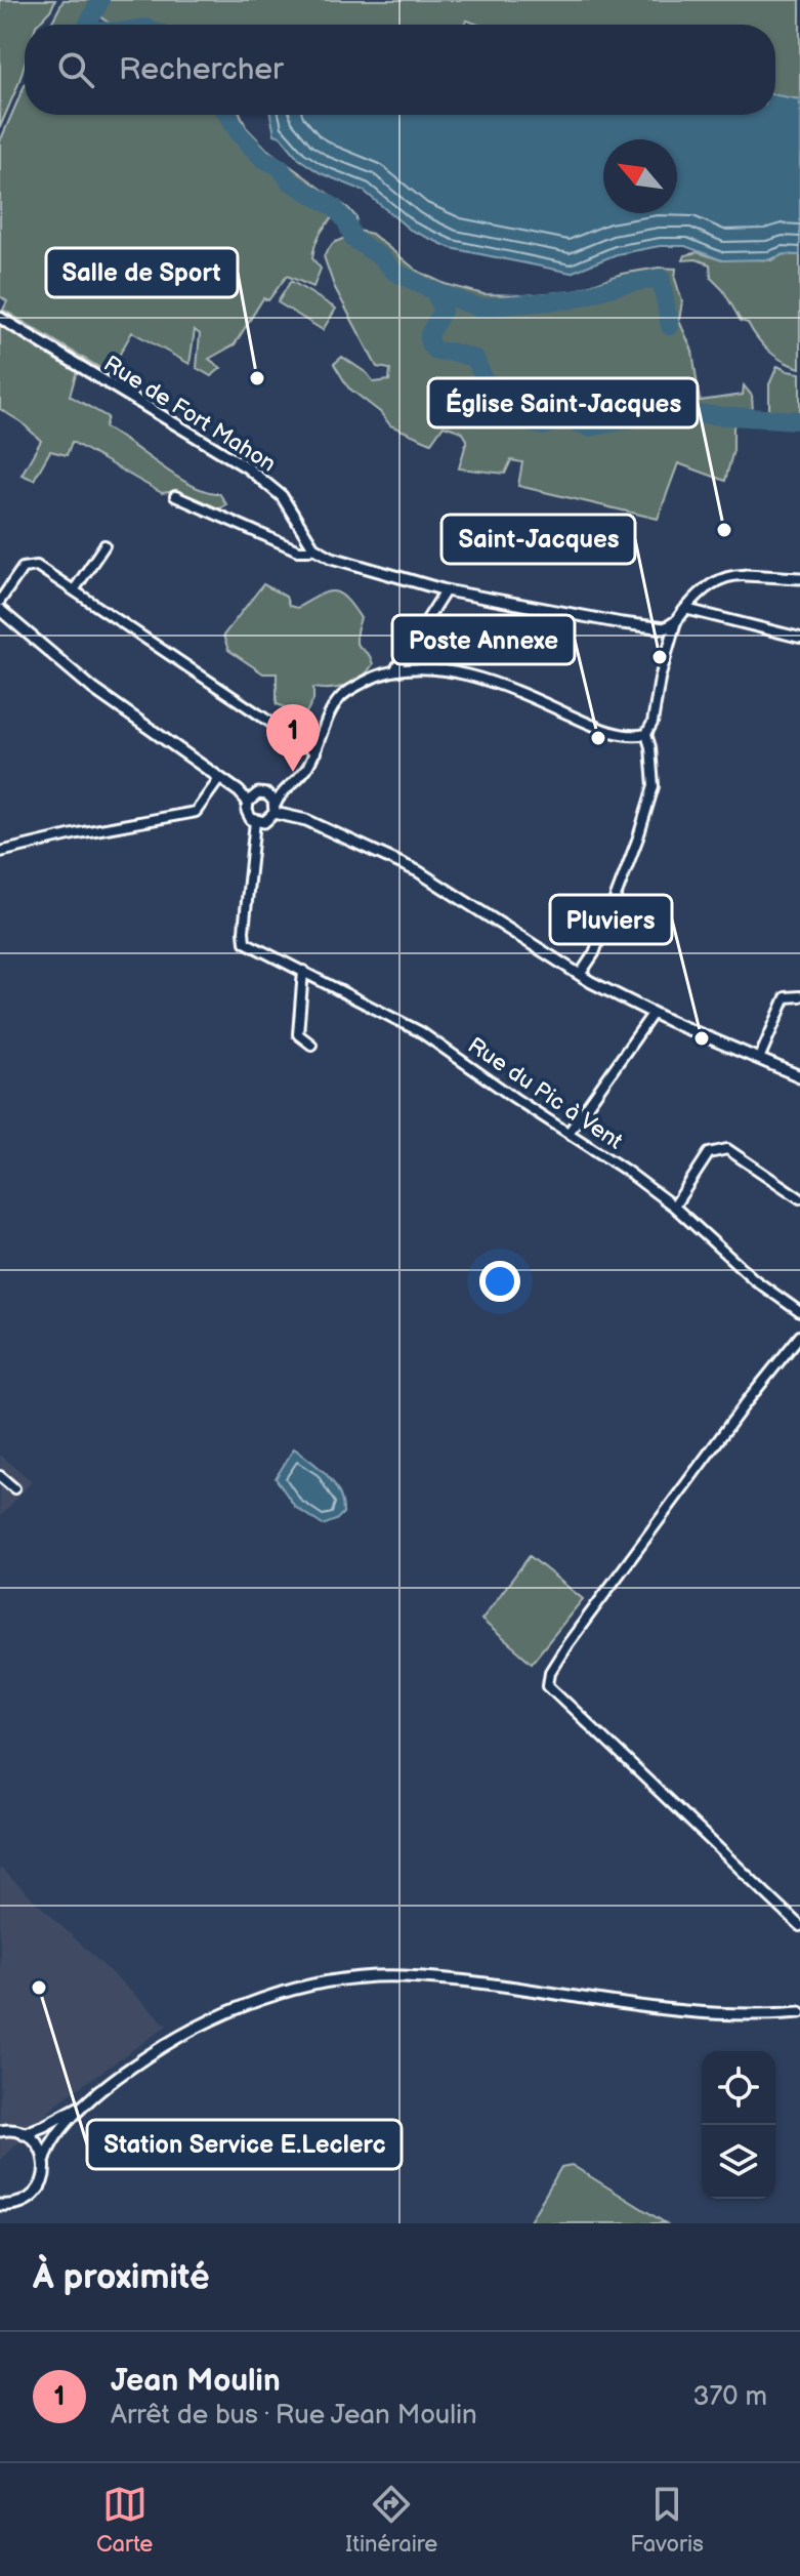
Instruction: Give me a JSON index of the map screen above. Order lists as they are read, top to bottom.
{
  "streets": {
    "street": ["Rue de Fort Mahon", "Rue du Pic à Vent"]
  },
  "places": [
    "Salle de Sport",
    "Église Saint-Jacques",
    "Saint-Jacques",
    "Poste Annexe",
    "Pluviers",
    "Station Service E.Leclerc"
  ],
  "north": "top left",
  "page": {
    "search": "Rechercher",
    "pins": "1",
    "heading": "À proximité",
    "list": [
      {
        "mark": "1",
        "name": "Jean Moulin",
        "note": "Arrêt de bus · Rue Jean Moulin",
        "value": "370 m"
      }
    ],
    "nav": ["Carte", "Itinéraire", "Favoris"]
  }
}
